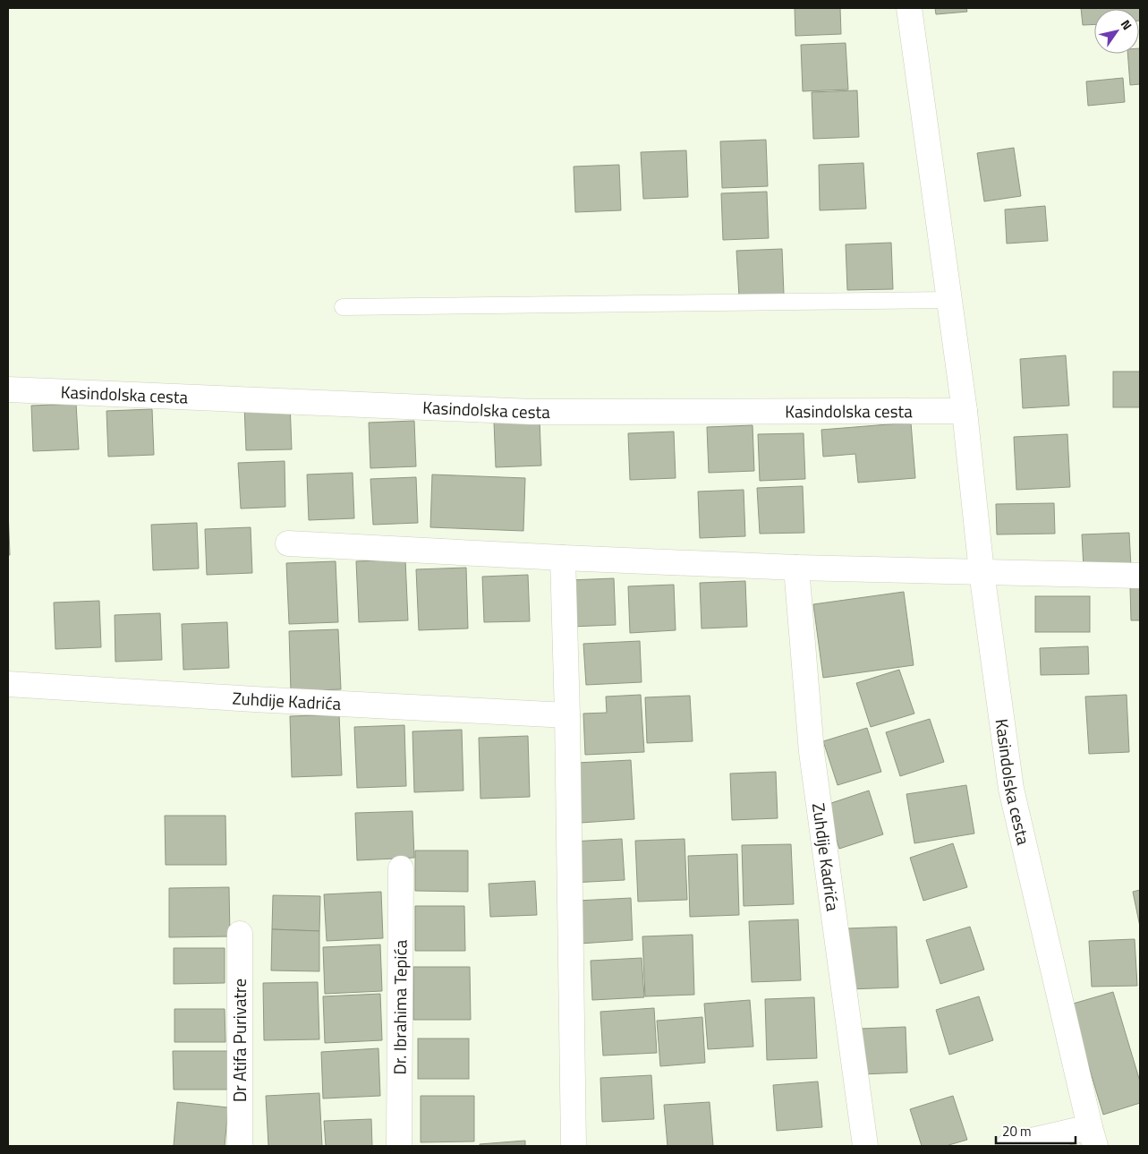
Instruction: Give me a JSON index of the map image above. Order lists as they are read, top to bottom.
{
  "streets": {
    "street": [
      "Kasindolska cesta",
      "Zuhdije Kadrića",
      "Dr. Ibrahima Tepića",
      "Dr Atifa Purivatre"
    ]
  },
  "scale_bar": "20 m",
  "north": "top right"
}
